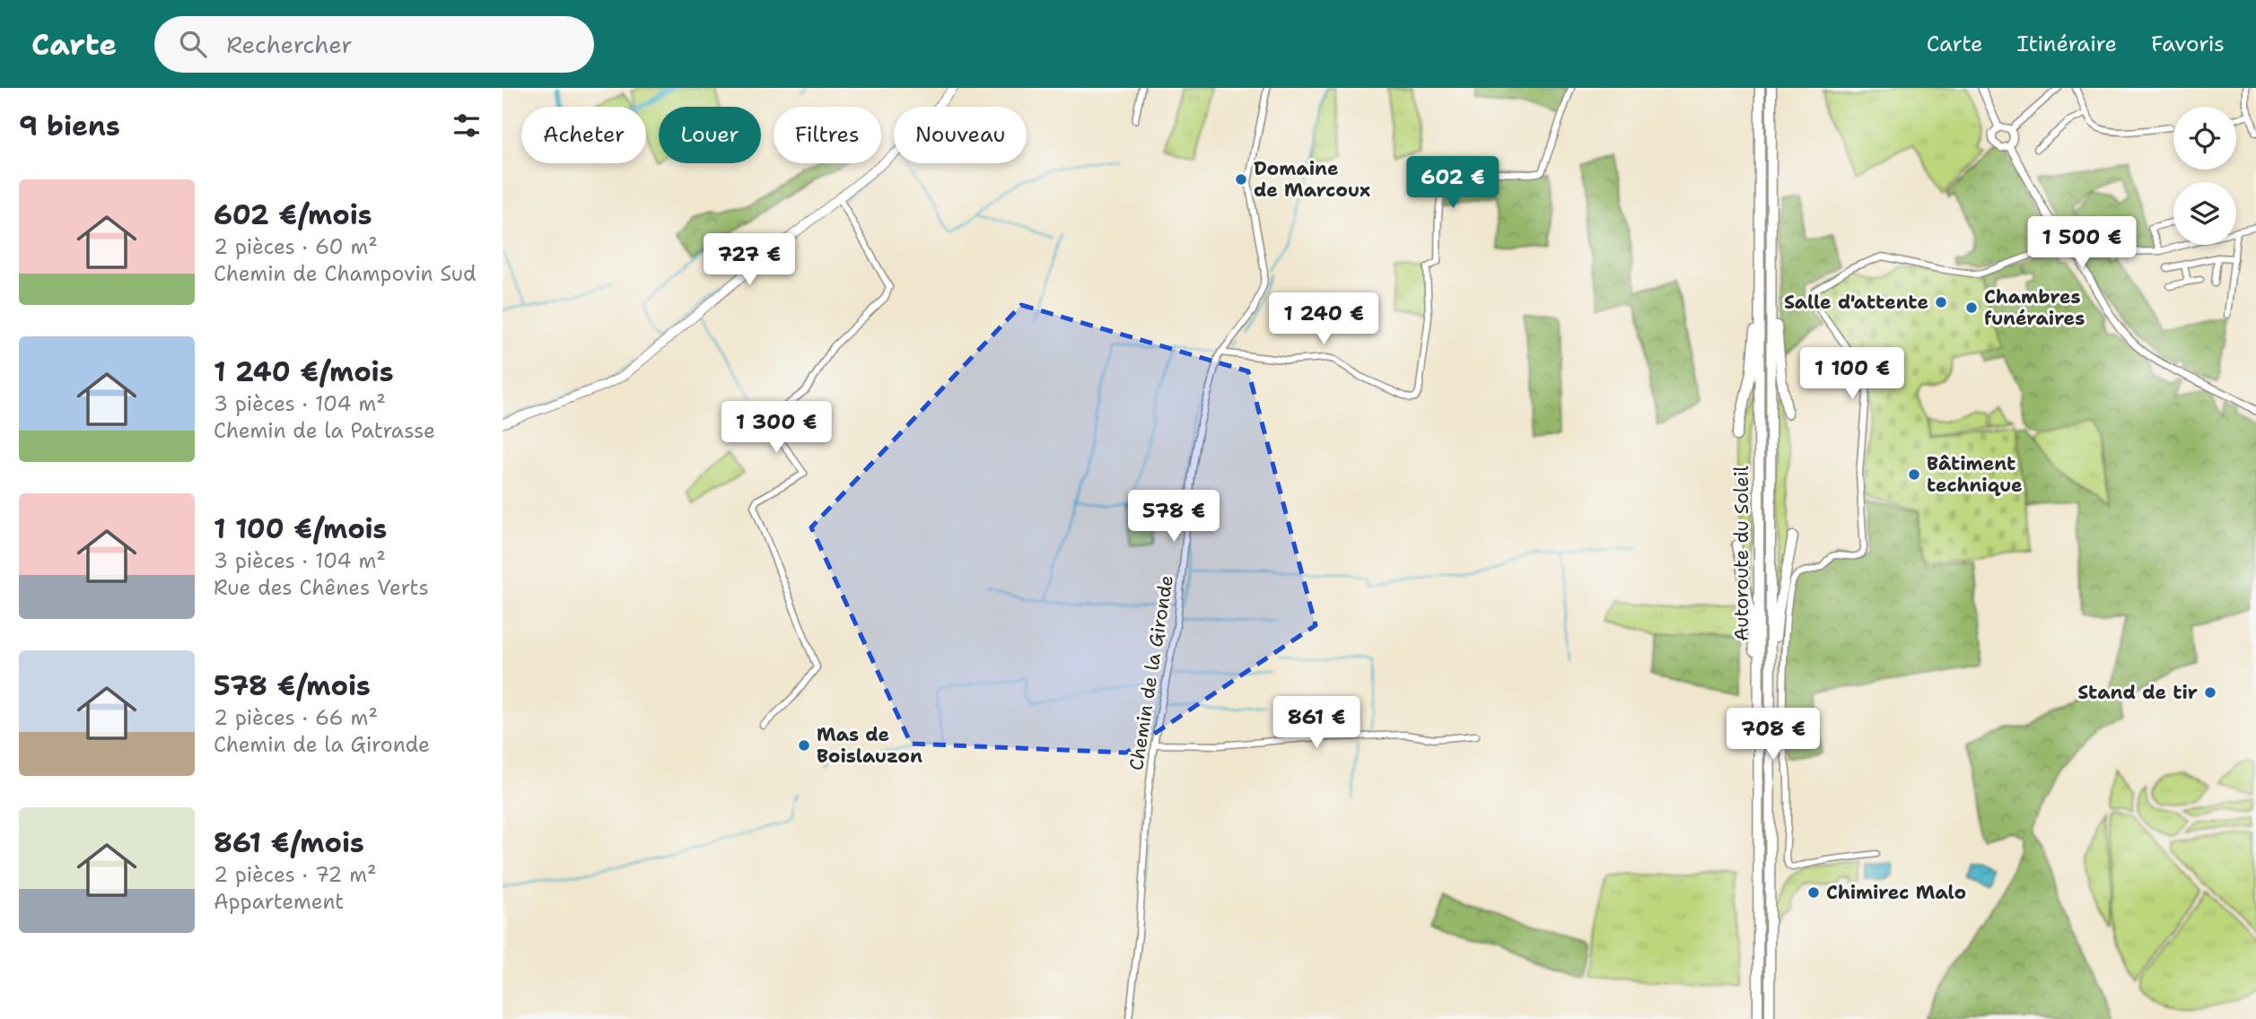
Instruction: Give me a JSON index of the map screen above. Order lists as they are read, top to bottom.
{
  "streets": {
    "highway": ["Autoroute du Soleil"],
    "street": ["Chemin de la Gironde"]
  },
  "places": [
    "Domaine de Marcoux",
    "Salle d'attente",
    "Chambres funéraires",
    "Bâtiment technique",
    "Stand de tir",
    "Mas de Boislauzon",
    "Chimirec Malo"
  ],
  "page": {
    "header": "Carte",
    "search": "Rechercher",
    "nav": ["Carte", "Itinéraire", "Favoris"],
    "heading": "9 biens",
    "chip": [
      "Acheter",
      "Louer",
      "Filtres",
      "Nouveau"
    ],
    "price": [
      "602 €",
      "1 500 €",
      "727 €",
      "1 240 €",
      "1 100 €",
      "1 300 €",
      "578 €",
      "861 €",
      "708 €"
    ],
    "list": [
      {
        "name": "602 €/mois",
        "note": "2 pièces · 60 m² · Chemin de Champovin Sud"
      },
      {
        "name": "1 240 €/mois",
        "note": "3 pièces · 104 m² · Chemin de la Patrasse"
      },
      {
        "name": "1 100 €/mois",
        "note": "3 pièces · 104 m² · Rue des Chênes Verts"
      },
      {
        "name": "578 €/mois",
        "note": "2 pièces · 66 m² · Chemin de la Gironde"
      },
      {
        "name": "861 €/mois",
        "note": "2 pièces · 72 m² · Appartement"
      }
    ]
  }
}
